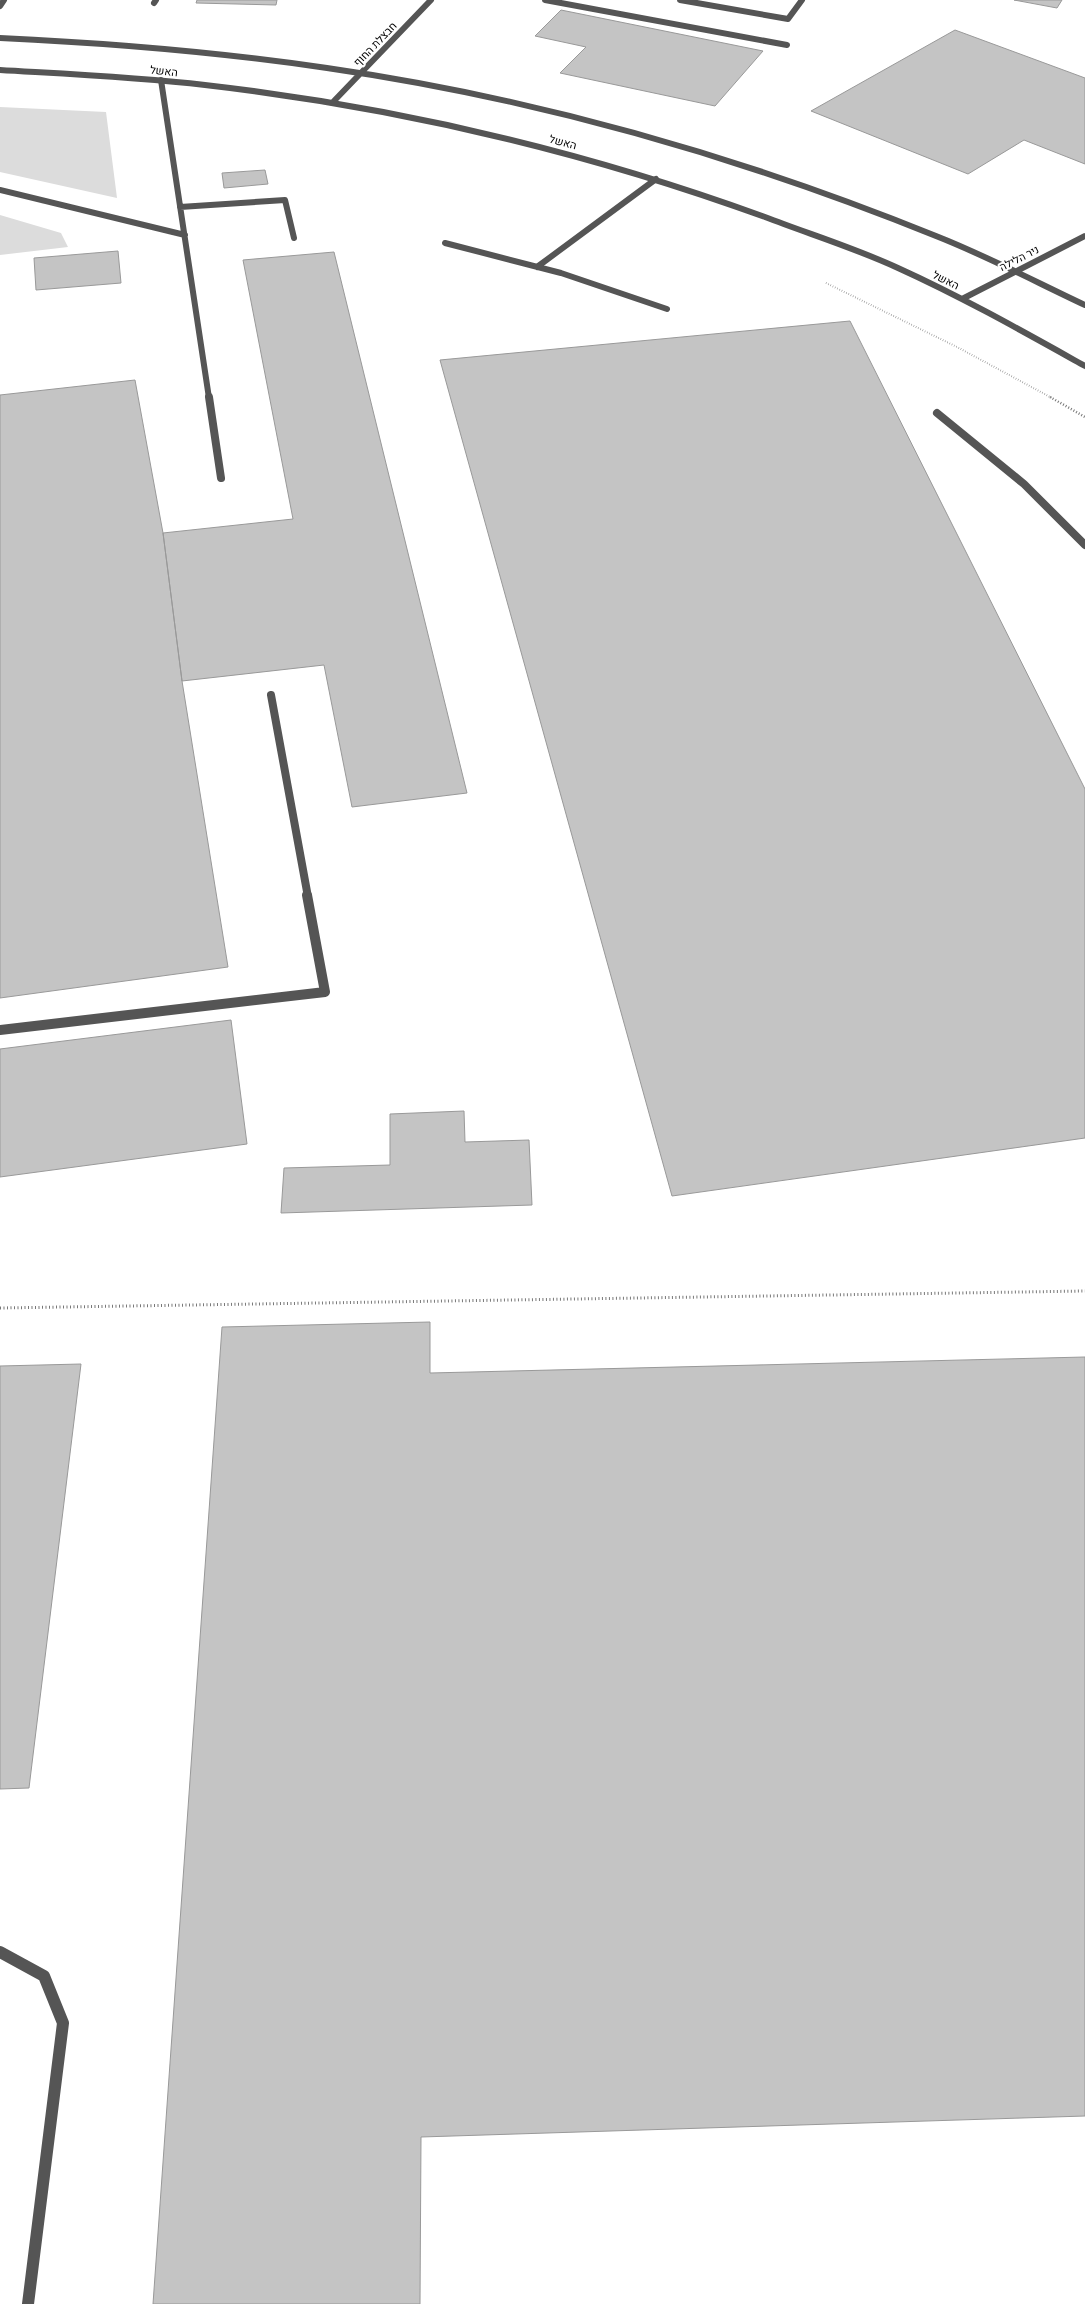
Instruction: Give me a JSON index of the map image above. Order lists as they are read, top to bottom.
{
  "streets": {
    "street": ["חבצלת החוף", "האשל", "ניר הלילה"]
  },
  "crossings": [
    ["חבצלת החוף", "האשל"],
    ["האשל", "ניר הלילה"]
  ]
}
